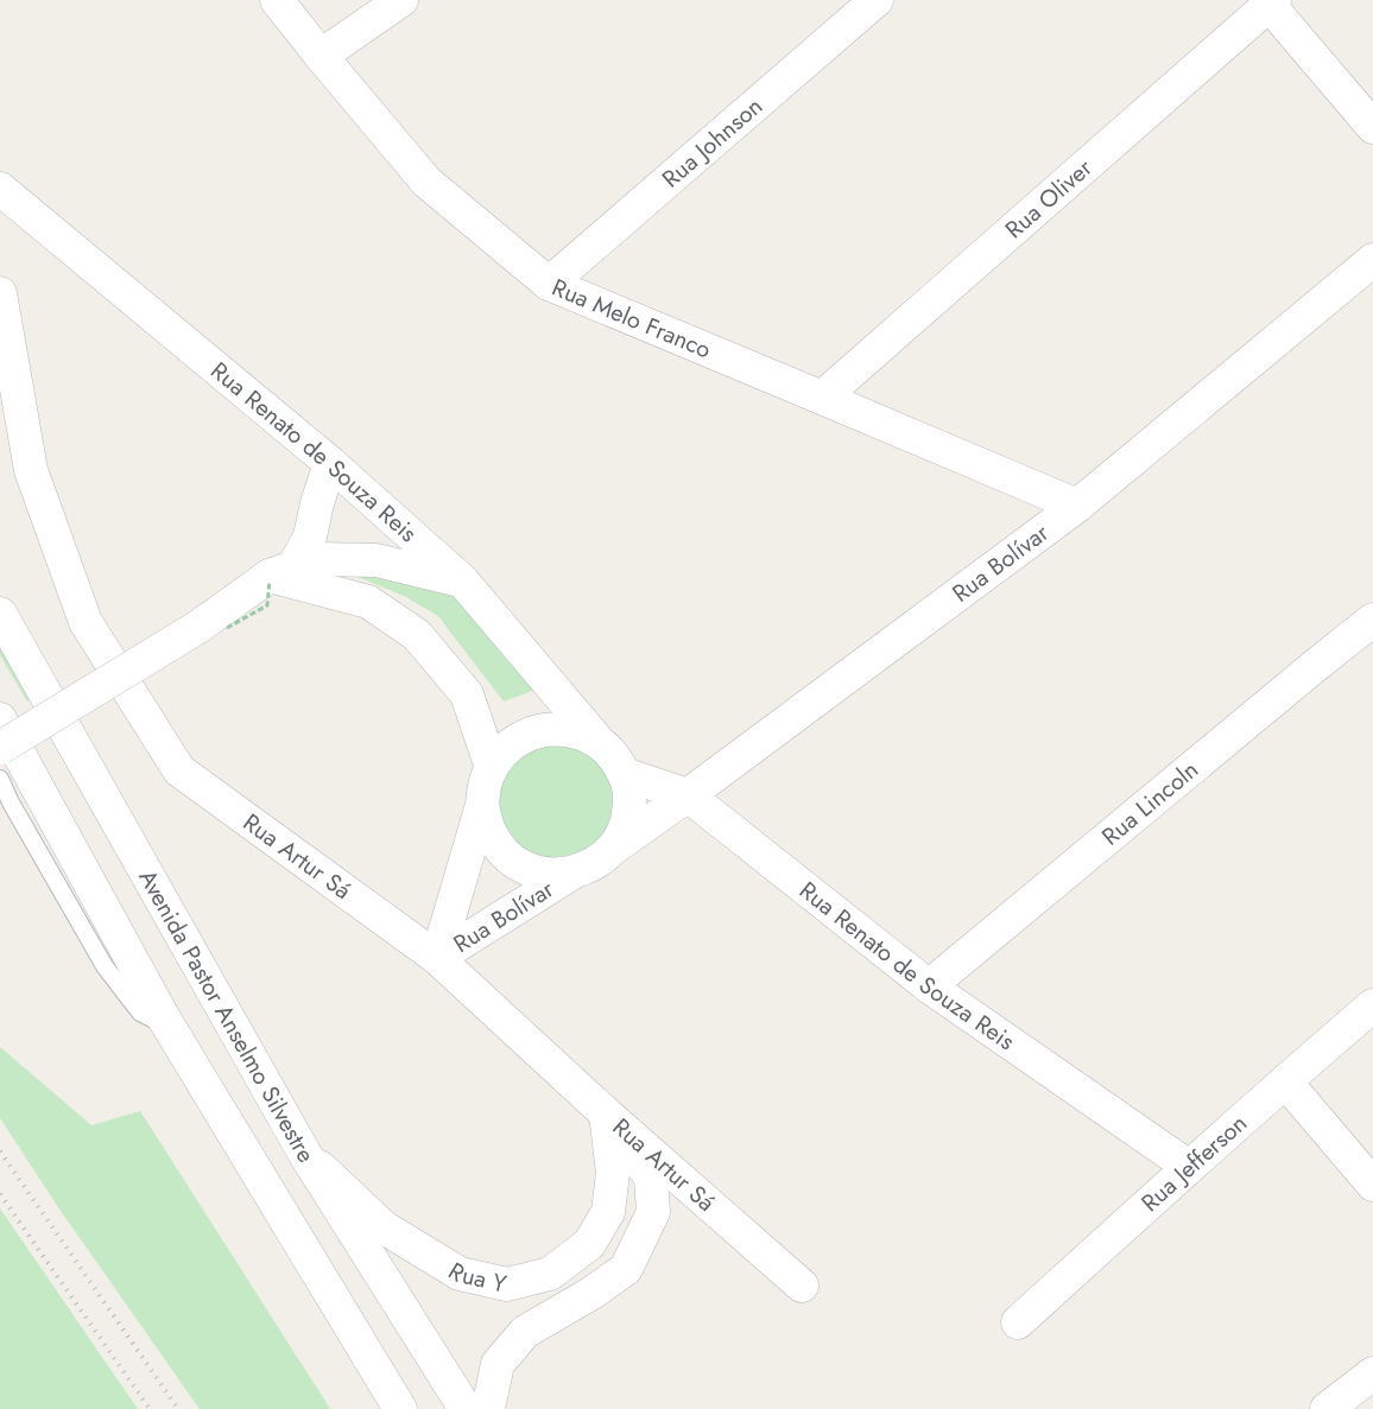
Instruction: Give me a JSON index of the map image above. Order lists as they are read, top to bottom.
{
  "streets": {
    "street": [
      "Rua Johnson",
      "Rua Oliver",
      "Rua Melo Franco",
      "Rua Renato de Souza Reis",
      "Rua Bolívar",
      "Rua Lincoln",
      "Rua Artur Sá",
      "Avenida Pastor Anselmo Silvestre",
      "Rua Jefferson",
      "Rua Y"
    ]
  },
  "crossings": [
    ["Rua Johnson", "Rua Melo Franco"],
    ["Rua Oliver", "Rua Melo Franco"],
    ["Rua Melo Franco", "Rua Bolívar"],
    ["Rua Renato de Souza Reis", "Rua Bolívar"],
    ["Rua Renato de Souza Reis", "Rua Lincoln"],
    ["Rua Renato de Souza Reis", "Rua Jefferson"],
    ["Rua Bolívar", "Rua Artur Sá"],
    ["Rua Artur Sá", "Rua Y"],
    ["Avenida Pastor Anselmo Silvestre", "Rua Y"]
  ]
}
